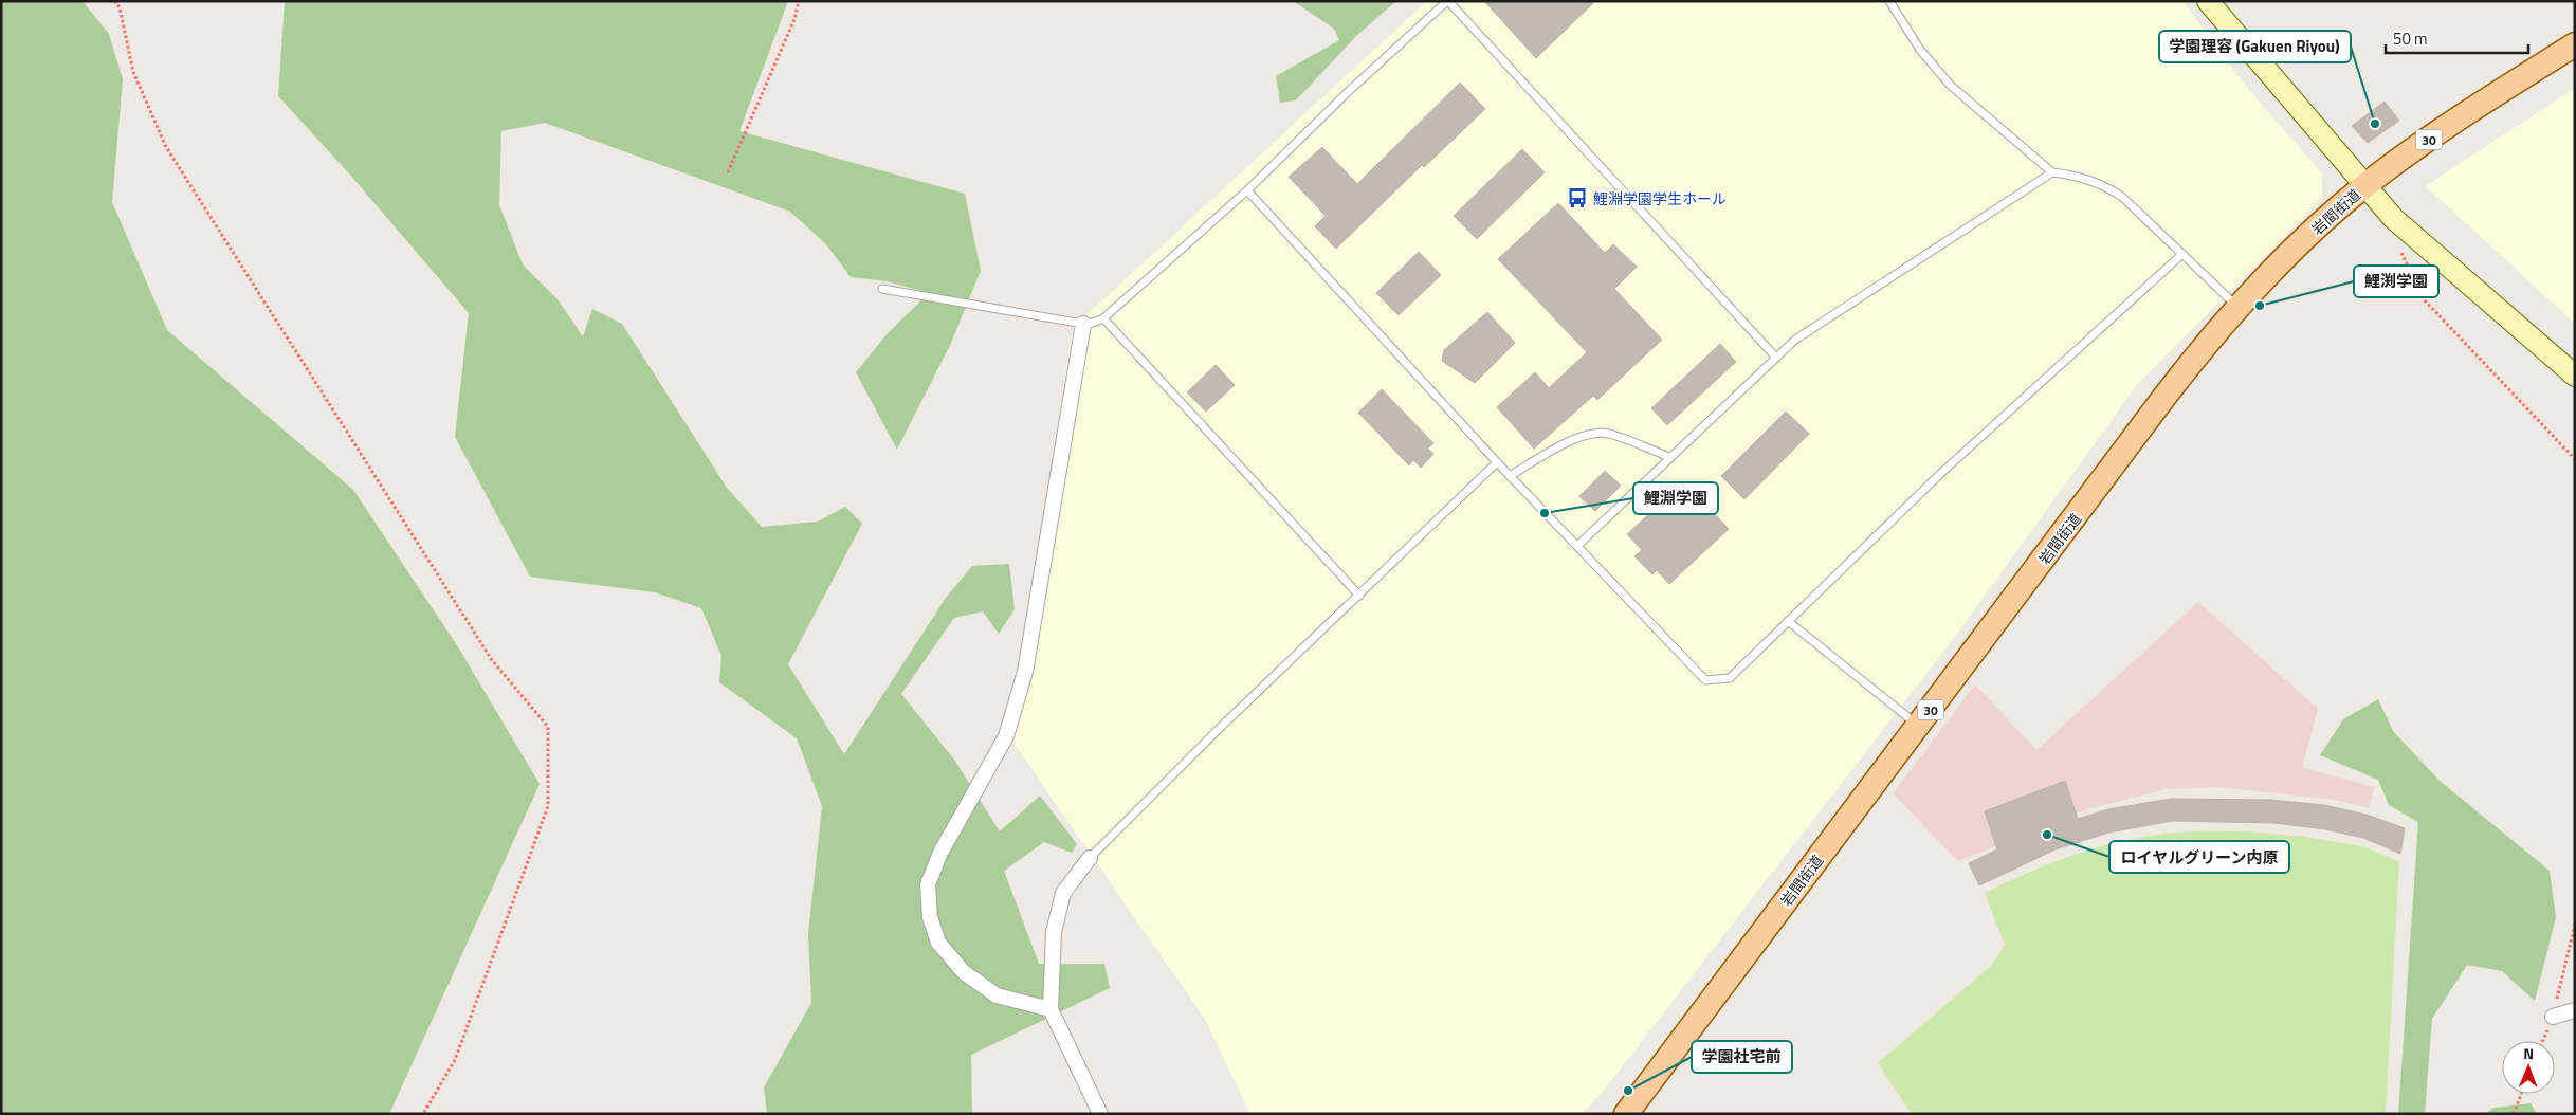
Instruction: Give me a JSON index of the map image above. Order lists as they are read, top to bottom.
{
  "streets": {
    "main road": ["30", "岩間街道"]
  },
  "places": {
    "other": [
      "学園理容 (Gakuen Riyou)",
      "鯉渕学園",
      "鯉淵学園",
      "ロイヤルグリーン内原",
      "学園社宅前"
    ],
    "bus stop": ["鯉淵学園学生ホール"]
  },
  "scale_bar": "50 m",
  "north": "top"
}
